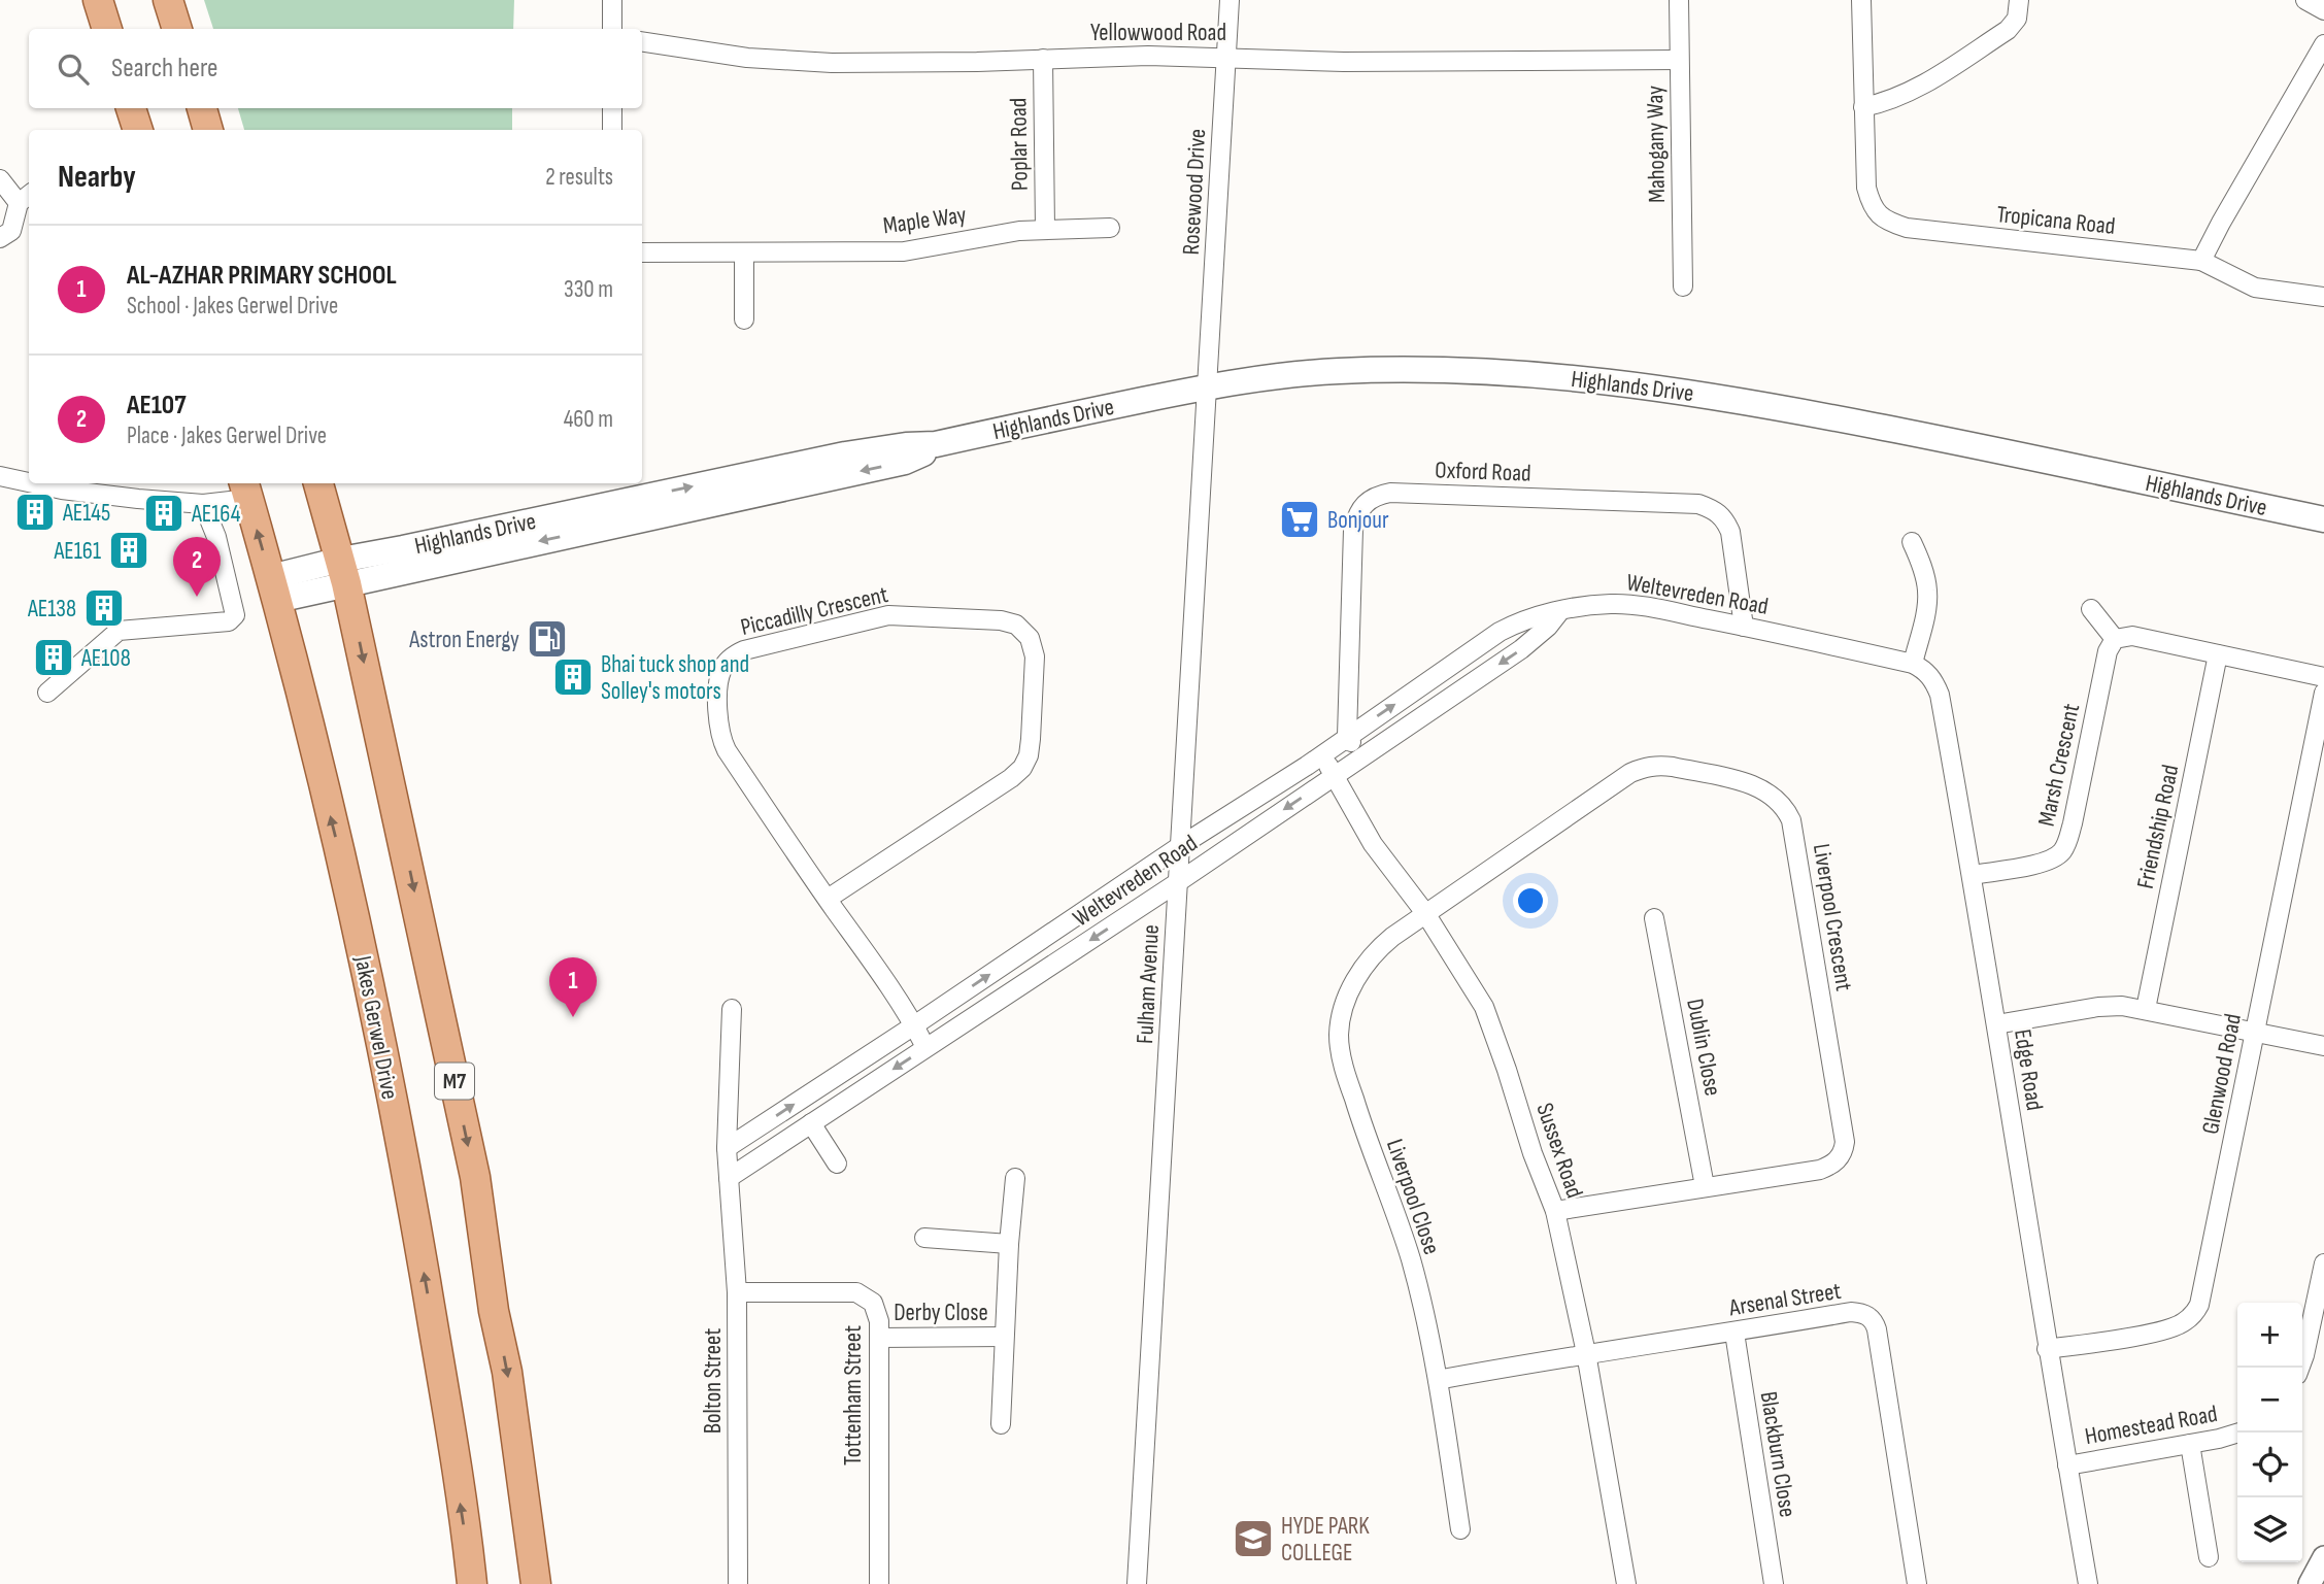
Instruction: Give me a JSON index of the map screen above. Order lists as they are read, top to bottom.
{
  "streets": {
    "main road": ["Highlands Drive", "Jakes Gerwel Drive", "M7"],
    "street": [
      "Yellowwood Road",
      "Poplar Road",
      "Mahogany Way",
      "Rosewood Drive",
      "Maple Way",
      "Tropicana Road",
      "Oxford Road",
      "Weltevreden Road",
      "Piccadilly Crescent",
      "Marsh Crescent",
      "Friendship Road",
      "Liverpool Crescent",
      "Fulham Avenue",
      "Dublin Close",
      "Edge Road",
      "Glenwood Road",
      "Sussex Road",
      "Liverpool Close",
      "Arsenal Street",
      "Derby Close",
      "Bolton Street",
      "Tottenham Street",
      "Homestead Road",
      "Blackburn Close"
    ]
  },
  "crossings": [
    ["Yellowwood Road", "Poplar Road"],
    ["Yellowwood Road", "Mahogany Way"],
    ["Yellowwood Road", "Rosewood Drive"],
    ["Poplar Road", "Maple Way"],
    ["Rosewood Drive", "Highlands Drive"],
    ["Rosewood Drive", "Fulham Avenue"],
    ["Highlands Drive", "Fulham Avenue"],
    ["Highlands Drive", "Jakes Gerwel Drive"],
    ["Highlands Drive", "M7"],
    ["Oxford Road", "Weltevreden Road"],
    ["Weltevreden Road", "Piccadilly Crescent"],
    ["Weltevreden Road", "Fulham Avenue"],
    ["Weltevreden Road", "Edge Road"],
    ["Weltevreden Road", "Sussex Road"],
    ["Weltevreden Road", "Bolton Street"],
    ["Marsh Crescent", "Edge Road"],
    ["Liverpool Crescent", "Dublin Close"],
    ["Liverpool Crescent", "Sussex Road"],
    ["Liverpool Crescent", "Liverpool Close"],
    ["Edge Road", "Glenwood Road"],
    ["Edge Road", "Homestead Road"],
    ["Sussex Road", "Liverpool Close"],
    ["Sussex Road", "Arsenal Street"],
    ["Liverpool Close", "Arsenal Street"],
    ["Arsenal Street", "Blackburn Close"],
    ["Derby Close", "Tottenham Street"],
    ["Bolton Street", "Tottenham Street"]
  ],
  "places": {
    "building": [
      "AE145",
      "AE164",
      "AE161",
      "AE138",
      "AE108",
      "Bhai tuck shop and Solley's motors"
    ],
    "supermarket": ["Bonjour"],
    "fuel station": ["Astron Energy"],
    "school or university": ["HYDE PARK COLLEGE"]
  },
  "page": {
    "search": "Search here",
    "heading": ["Nearby", "2 results"],
    "list": [
      {
        "mark": "1",
        "name": "AL-AZHAR PRIMARY SCHOOL",
        "note": "School · Jakes Gerwel Drive",
        "value": "330 m"
      },
      {
        "mark": "2",
        "name": "AE107",
        "note": "Place · Jakes Gerwel Drive",
        "value": "460 m"
      }
    ],
    "pins": ["2", "1"],
    "map_buttons": ["+", "−"]
  }
}
